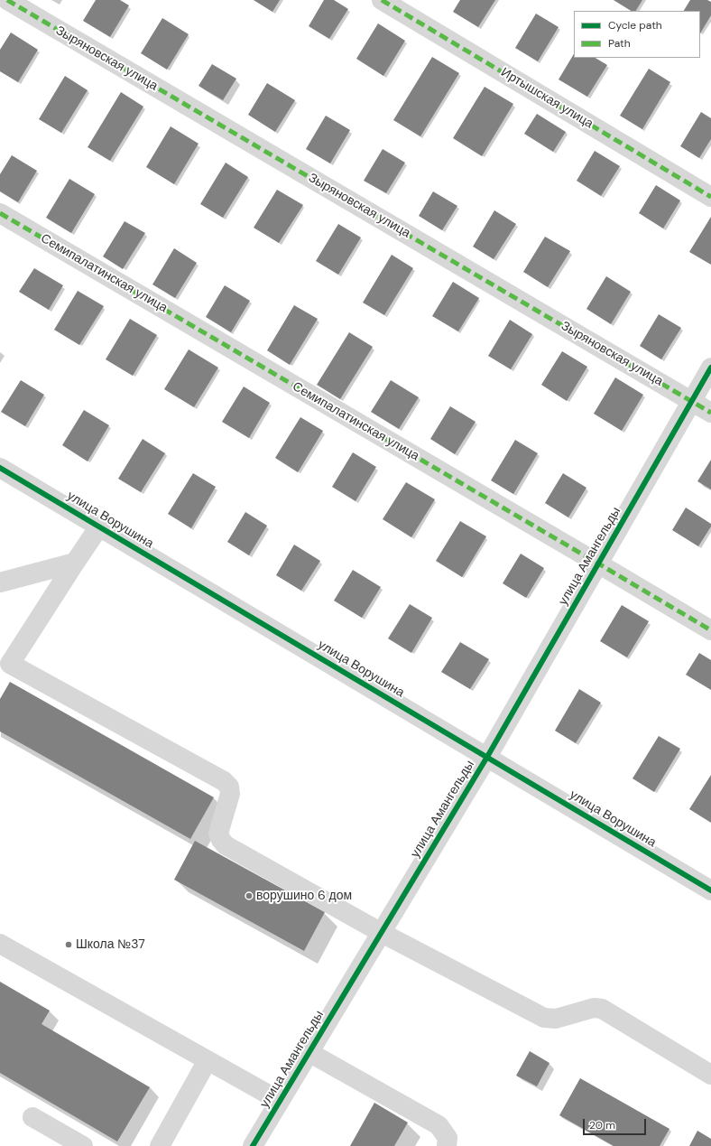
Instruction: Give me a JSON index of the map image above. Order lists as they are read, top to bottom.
{
  "streets": {
    "street": [
      "Зыряновская улица",
      "Иртышская улица",
      "Семипалатинская улица",
      "улица Ворушина",
      "улица Амангельды"
    ]
  },
  "crossings": [
    ["Зыряновская улица", "улица Амангельды"],
    ["Семипалатинская улица", "улица Амангельды"],
    ["улица Ворушина", "улица Амангельды"]
  ],
  "places": ["ворушино 6 дом", "Школа №37"],
  "legend": ["Cycle path", "Path"],
  "scale_bar": "20 m"
}
